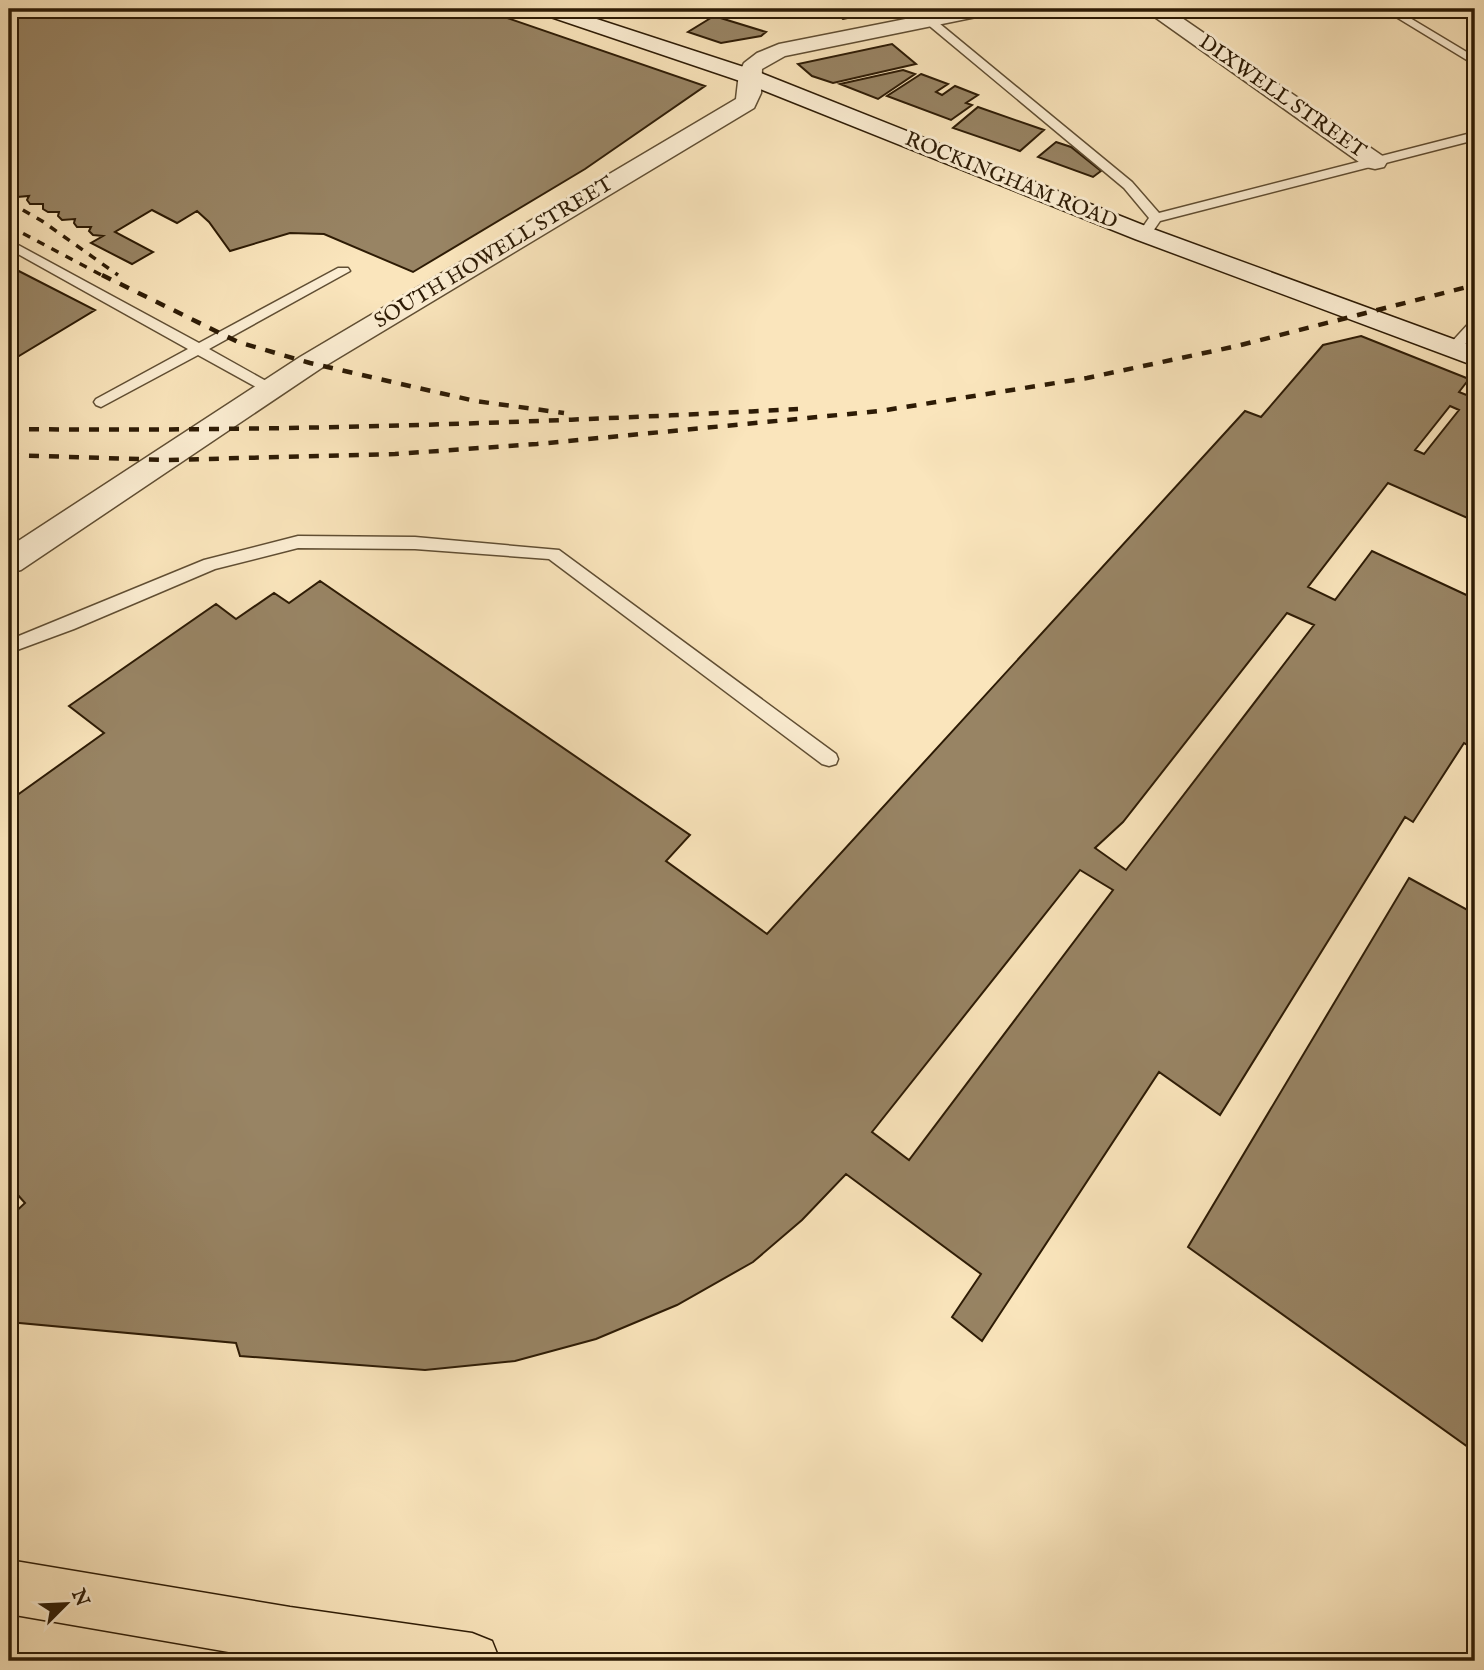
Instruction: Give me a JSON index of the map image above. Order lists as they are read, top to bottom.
{
  "streets": {
    "street": ["DIXWELL STREET", "ROCKINGHAM ROAD", "SOUTH HOWELL STREET"]
  },
  "crossings": [
    ["ROCKINGHAM ROAD", "SOUTH HOWELL STREET"]
  ],
  "north": "top right"
}
